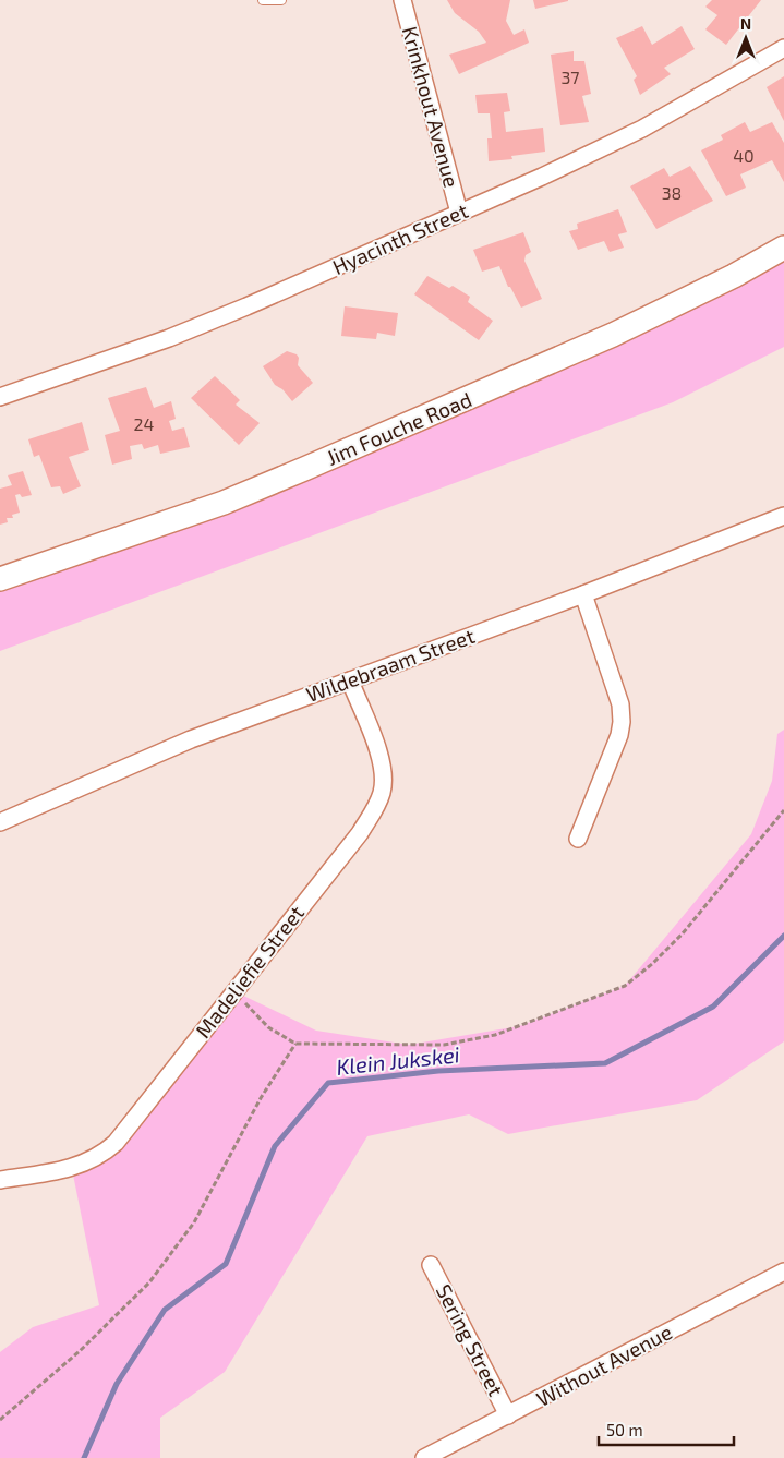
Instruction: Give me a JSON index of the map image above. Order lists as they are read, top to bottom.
{
  "streets": {
    "street": [
      "Krinkhout Avenue",
      "Hyacinth Street",
      "Jim Fouche Road",
      "Wildebraam Street",
      "Madeliefie Street",
      "Sering Street",
      "Without Avenue"
    ]
  },
  "crossings": [
    ["Krinkhout Avenue", "Hyacinth Street"],
    ["Wildebraam Street", "Madeliefie Street"],
    ["Sering Street", "Without Avenue"]
  ],
  "water": ["Klein Jukskei"],
  "house_numbers": [
    "37",
    "40",
    "38",
    "24"
  ],
  "scale_bar": "50 m",
  "north": "top"
}
